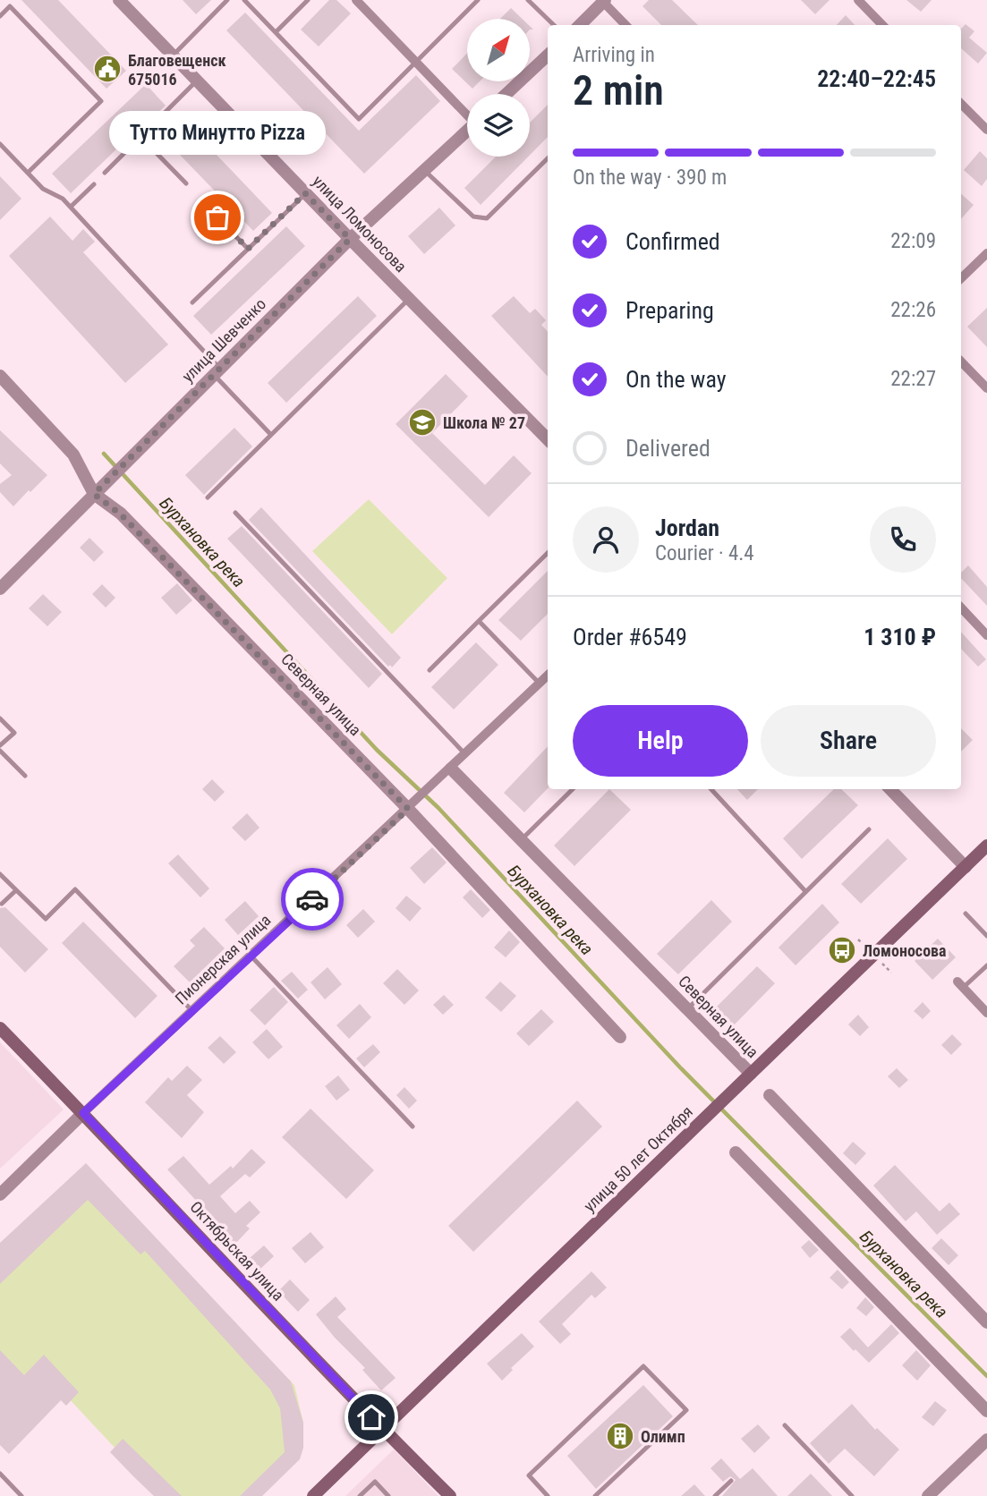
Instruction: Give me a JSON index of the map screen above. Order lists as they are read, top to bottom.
{
  "streets": {
    "main road": ["улица 50 лет Октября", "Октябрьская улица"],
    "street": [
      "улица Ломоносова",
      "улица Шевченко",
      "Северная улица",
      "Пионерская улица"
    ]
  },
  "crossings": [
    ["улица Ломоносова", "улица Шевченко"],
    ["улица Шевченко", "Северная улица"],
    ["Северная улица", "Пионерская улица"],
    ["Северная улица", "улица 50 лет Октября"],
    ["Пионерская улица", "Октябрьская улица"],
    ["улица 50 лет Октября", "Октябрьская улица"]
  ],
  "water": ["Бурхановка река"],
  "places": {
    "public building": ["Благовещенск 675016"],
    "other": ["Тутто Минутто Pizza"],
    "school or university": ["Школа № 27"],
    "bus stop": ["Ломоносова"],
    "building": ["Олимп"]
  },
  "north": "top right",
  "page": {
    "heading": ["2 min", "Arriving in", "22:40–22:45"],
    "panel": [
      "Jordan",
      "Courier · 4.4",
      "Order #6549",
      "1 310 ₽"
    ],
    "bubble": "Тутто Минутто Pizza",
    "bar": "On the way · 390 m",
    "list": [
      ["Confirmed", "22:09"],
      ["Preparing", "22:26"],
      ["On the way", "22:27"],
      "Delivered"
    ],
    "buttons": ["Help", "Share"]
  }
}
